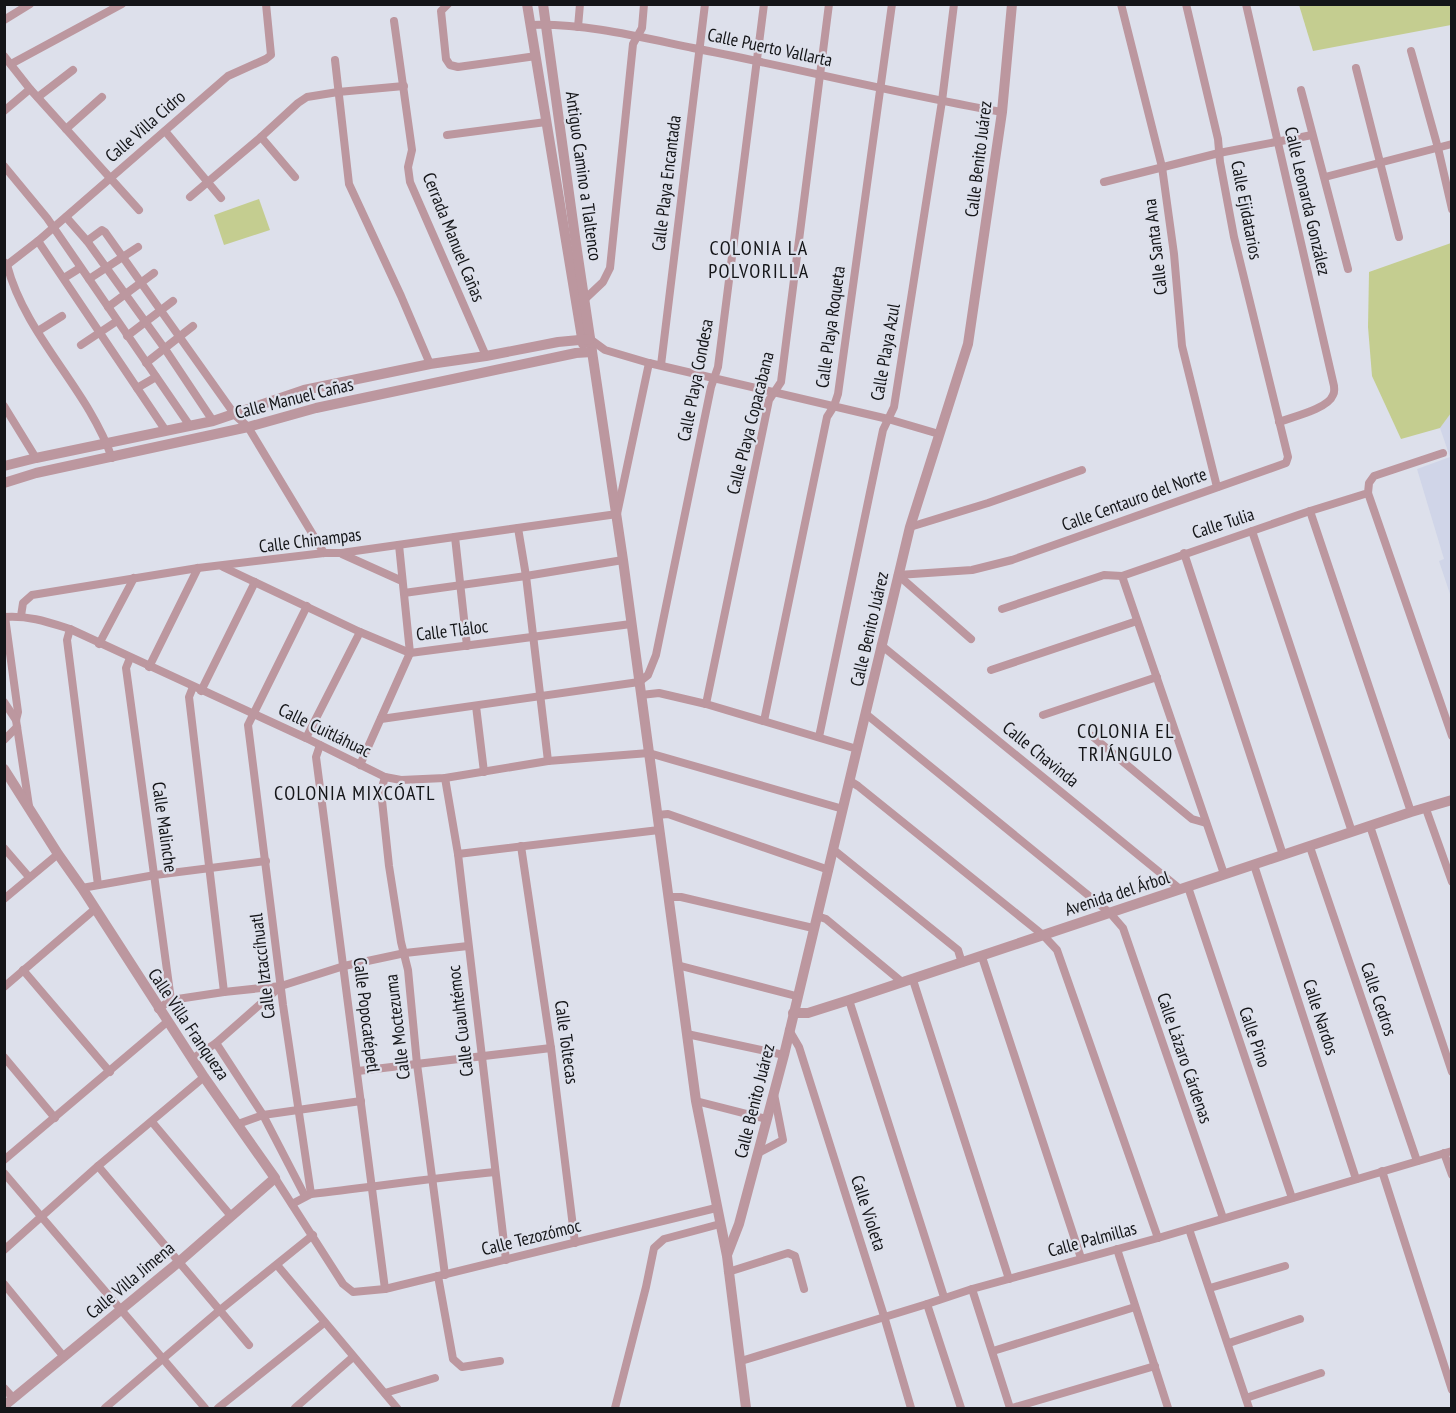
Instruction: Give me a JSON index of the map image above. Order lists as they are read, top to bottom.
{
  "streets": {
    "street": [
      "Calle Puerto Vallarta",
      "Calle Villa Cidro",
      "Calle Benito Juárez",
      "Antiguo Camino a Tlaltenco",
      "Calle Playa Encantada",
      "Calle Leonarda González",
      "Calle Ejidatarios",
      "Cerrada Manuel Cañas",
      "Calle Santa Ana",
      "Calle Playa Roqueta",
      "Calle Playa Azul",
      "Calle Playa Condesa",
      "Calle Manuel Cañas",
      "Calle Playa Copacabana",
      "Calle Centauro del Norte",
      "Calle Tulia",
      "Calle Chinampas",
      "Calle Tláloc",
      "Calle Cuitláhuac",
      "Calle Chavinda",
      "Calle Malinche",
      "Avenida del Árbol",
      "Calle Iztaccíhuatl",
      "Calle Cedros",
      "Calle Popocatépetl",
      "Calle Nardos",
      "Calle Cuauhtémoc",
      "Calle Villa Franqueza",
      "Calle Moctezuma",
      "Calle Pino",
      "Calle Toltecas",
      "Calle Lázaro Cárdenas",
      "Calle Violeta",
      "Calle Tezozómoc",
      "Calle Palmillas",
      "Calle Villa Jimena"
    ]
  },
  "crossings": [
    ["Calle Puerto Vallarta", "Calle Benito Juárez"],
    ["Calle Puerto Vallarta", "Antiguo Camino a Tlaltenco"],
    ["Calle Puerto Vallarta", "Calle Playa Encantada"],
    ["Calle Puerto Vallarta", "Calle Playa Roqueta"],
    ["Calle Puerto Vallarta", "Calle Playa Azul"],
    ["Calle Puerto Vallarta", "Calle Playa Condesa"],
    ["Calle Puerto Vallarta", "Calle Playa Copacabana"],
    ["Calle Benito Juárez", "Antiguo Camino a Tlaltenco"],
    ["Calle Benito Juárez", "Calle Playa Condesa"],
    ["Calle Benito Juárez", "Calle Manuel Cañas"],
    ["Calle Benito Juárez", "Calle Centauro del Norte"],
    ["Calle Benito Juárez", "Calle Chinampas"],
    ["Calle Benito Juárez", "Calle Tláloc"],
    ["Calle Benito Juárez", "Calle Cuitláhuac"],
    ["Calle Benito Juárez", "Calle Chavinda"],
    ["Calle Benito Juárez", "Avenida del Árbol"],
    ["Calle Benito Juárez", "Calle Lázaro Cárdenas"],
    ["Calle Benito Juárez", "Calle Violeta"],
    ["Calle Benito Juárez", "Calle Tezozómoc"],
    ["Calle Benito Juárez", "Calle Palmillas"],
    ["Antiguo Camino a Tlaltenco", "Calle Manuel Cañas"],
    ["Calle Leonarda González", "Calle Ejidatarios"],
    ["Calle Leonarda González", "Calle Centauro del Norte"],
    ["Calle Ejidatarios", "Calle Centauro del Norte"],
    ["Cerrada Manuel Cañas", "Calle Manuel Cañas"],
    ["Calle Santa Ana", "Calle Centauro del Norte"],
    ["Calle Chinampas", "Calle Tláloc"],
    ["Calle Chinampas", "Calle Cuitláhuac"],
    ["Calle Cuitláhuac", "Calle Malinche"],
    ["Calle Cuitláhuac", "Calle Iztaccíhuatl"],
    ["Calle Cuitláhuac", "Calle Popocatépetl"],
    ["Calle Cuitláhuac", "Calle Cuauhtémoc"],
    ["Calle Cuitláhuac", "Calle Moctezuma"],
    ["Calle Chavinda", "Avenida del Árbol"],
    ["Calle Chavinda", "Calle Pino"],
    ["Avenida del Árbol", "Calle Cedros"],
    ["Avenida del Árbol", "Calle Nardos"],
    ["Avenida del Árbol", "Calle Pino"],
    ["Avenida del Árbol", "Calle Lázaro Cárdenas"],
    ["Calle Cedros", "Calle Palmillas"],
    ["Calle Popocatépetl", "Calle Tezozómoc"],
    ["Calle Nardos", "Calle Palmillas"],
    ["Calle Cuauhtémoc", "Calle Tezozómoc"],
    ["Calle Villa Franqueza", "Calle Tezozómoc"],
    ["Calle Villa Franqueza", "Calle Villa Jimena"],
    ["Calle Moctezuma", "Calle Tezozómoc"],
    ["Calle Pino", "Calle Palmillas"],
    ["Calle Toltecas", "Calle Tezozómoc"],
    ["Calle Lázaro Cárdenas", "Calle Palmillas"],
    ["Calle Violeta", "Calle Palmillas"]
  ],
  "districts": ["COLONIA LA POLVORILLA", "COLONIA EL TRIÁNGULO", "COLONIA MIXCÓATL"]
}
